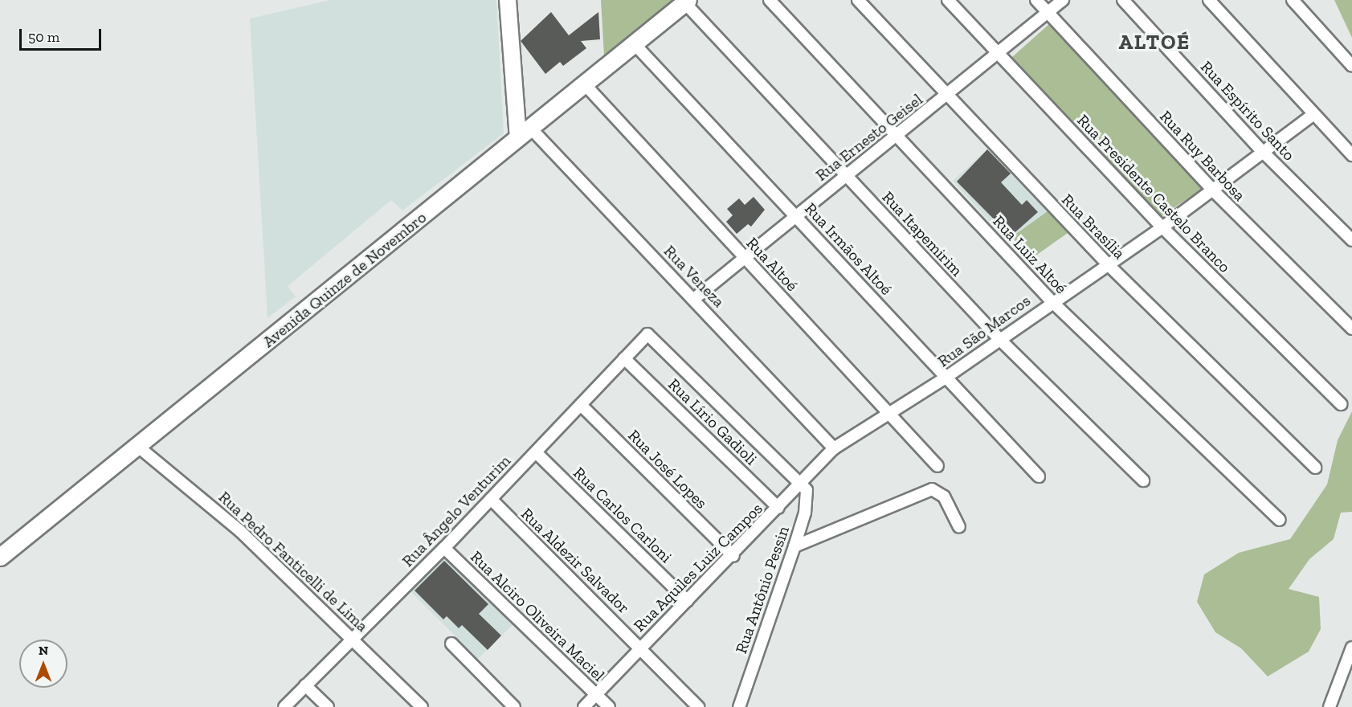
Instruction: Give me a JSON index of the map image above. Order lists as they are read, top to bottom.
{
  "streets": {
    "main road": ["Avenida Quinze de Novembro"],
    "street": [
      "Rua Espírito Santo",
      "Rua Ernesto Geisel",
      "Rua Ruy Barbosa",
      "Rua Presidente Castelo Branco",
      "Rua Brasília",
      "Rua Itapemirim",
      "Rua Irmãos Altoé",
      "Rua Luiz Altoé",
      "Rua Altoé",
      "Rua Veneza",
      "Rua São Marcos",
      "Rua Lírio Gadioli",
      "Rua José Lopes",
      "Rua Ângelo Venturim",
      "Rua Carlos Carloni",
      "Rua Aldezir Salvador",
      "Rua Pedro Fanticelli de Lima",
      "Rua Aquiles Luiz Campos",
      "Rua Antônio Pessin",
      "Rua Alciro Oliveira Maciel"
    ]
  },
  "crossings": [
    ["Rua Espírito Santo", "Rua São Marcos"],
    ["Rua Ernesto Geisel", "Rua Ruy Barbosa"],
    ["Rua Ernesto Geisel", "Rua Presidente Castelo Branco"],
    ["Rua Ernesto Geisel", "Rua Brasília"],
    ["Rua Ernesto Geisel", "Rua Itapemirim"],
    ["Rua Ernesto Geisel", "Rua Irmãos Altoé"],
    ["Rua Ernesto Geisel", "Rua Luiz Altoé"],
    ["Rua Ernesto Geisel", "Rua Altoé"],
    ["Rua Ernesto Geisel", "Rua Veneza"],
    ["Rua Ruy Barbosa", "Rua São Marcos"],
    ["Rua Presidente Castelo Branco", "Rua São Marcos"],
    ["Rua Brasília", "Rua São Marcos"],
    ["Rua Itapemirim", "Avenida Quinze de Novembro"],
    ["Rua Itapemirim", "Rua São Marcos"],
    ["Rua Irmãos Altoé", "Avenida Quinze de Novembro"],
    ["Rua Irmãos Altoé", "Rua São Marcos"],
    ["Rua Luiz Altoé", "Rua São Marcos"],
    ["Rua Altoé", "Avenida Quinze de Novembro"],
    ["Rua Altoé", "Rua São Marcos"],
    ["Rua Veneza", "Avenida Quinze de Novembro"],
    ["Rua Veneza", "Rua São Marcos"],
    ["Rua Veneza", "Rua Aquiles Luiz Campos"],
    ["Avenida Quinze de Novembro", "Rua Pedro Fanticelli de Lima"],
    ["Rua São Marcos", "Rua Aquiles Luiz Campos"],
    ["Rua Lírio Gadioli", "Rua Ângelo Venturim"],
    ["Rua Lírio Gadioli", "Rua Aquiles Luiz Campos"],
    ["Rua José Lopes", "Rua Ângelo Venturim"],
    ["Rua José Lopes", "Rua Aquiles Luiz Campos"],
    ["Rua Ângelo Venturim", "Rua Carlos Carloni"],
    ["Rua Ângelo Venturim", "Rua Aldezir Salvador"],
    ["Rua Ângelo Venturim", "Rua Pedro Fanticelli de Lima"],
    ["Rua Ângelo Venturim", "Rua Aquiles Luiz Campos"],
    ["Rua Ângelo Venturim", "Rua Antônio Pessin"],
    ["Rua Ângelo Venturim", "Rua Alciro Oliveira Maciel"],
    ["Rua Carlos Carloni", "Rua Aquiles Luiz Campos"],
    ["Rua Aldezir Salvador", "Rua Aquiles Luiz Campos"],
    ["Rua Aquiles Luiz Campos", "Rua Antônio Pessin"],
    ["Rua Aquiles Luiz Campos", "Rua Alciro Oliveira Maciel"]
  ],
  "districts": ["ALTOÉ"],
  "scale_bar": "50 m",
  "north": "top"
}
